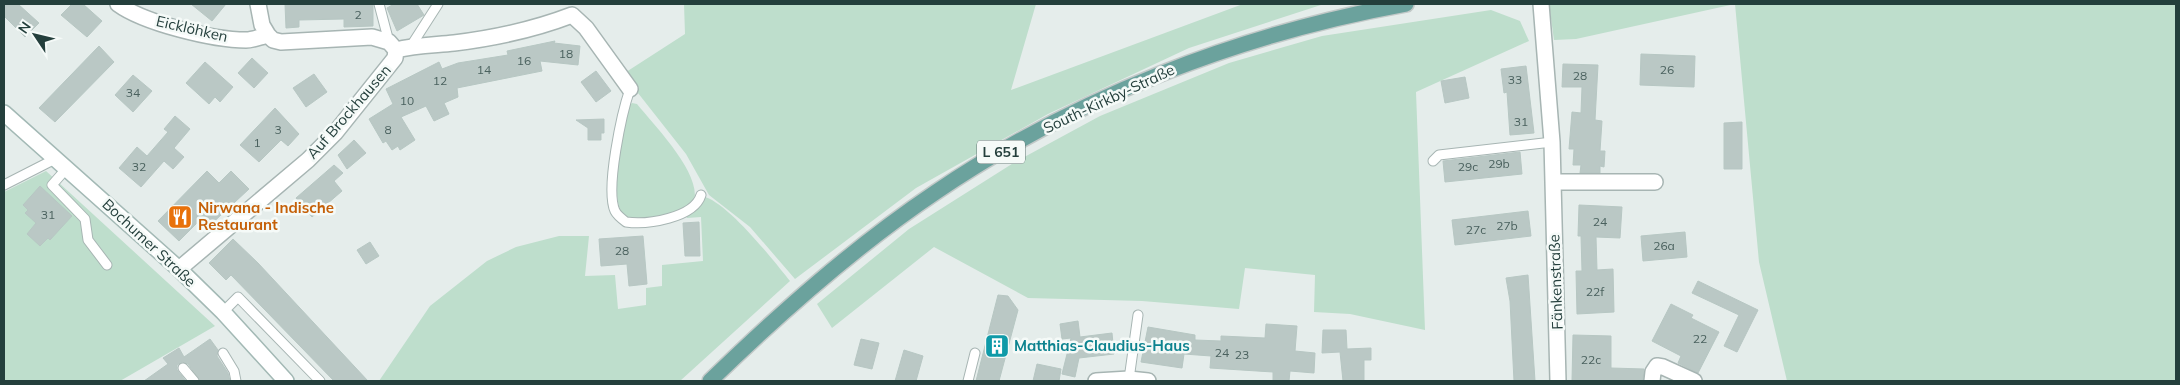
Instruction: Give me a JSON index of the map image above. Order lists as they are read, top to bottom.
{
  "streets": {
    "main road": ["South-Kirkby-Straße", "L 651"],
    "street": [
      "Eicklöhken",
      "Auf Brockhausen",
      "Bochumer Straße",
      "Fänkenstraße"
    ]
  },
  "crossings": [
    ["Eicklöhken", "Auf Brockhausen"],
    ["Auf Brockhausen", "Bochumer Straße"]
  ],
  "places": {
    "restaurant": ["Nirwana - Indische Restaurant"],
    "building": ["Matthias-Claudius-Haus"]
  },
  "house_numbers": [
    "2",
    "18",
    "16",
    "14",
    "26",
    "28",
    "33",
    "12",
    "34",
    "10",
    "31",
    "3",
    "8",
    "1",
    "29b",
    "32",
    "29c",
    "31",
    "24",
    "27b",
    "27c",
    "26a",
    "28",
    "22f",
    "22",
    "24",
    "23",
    "22c"
  ],
  "north": "top left"
}
